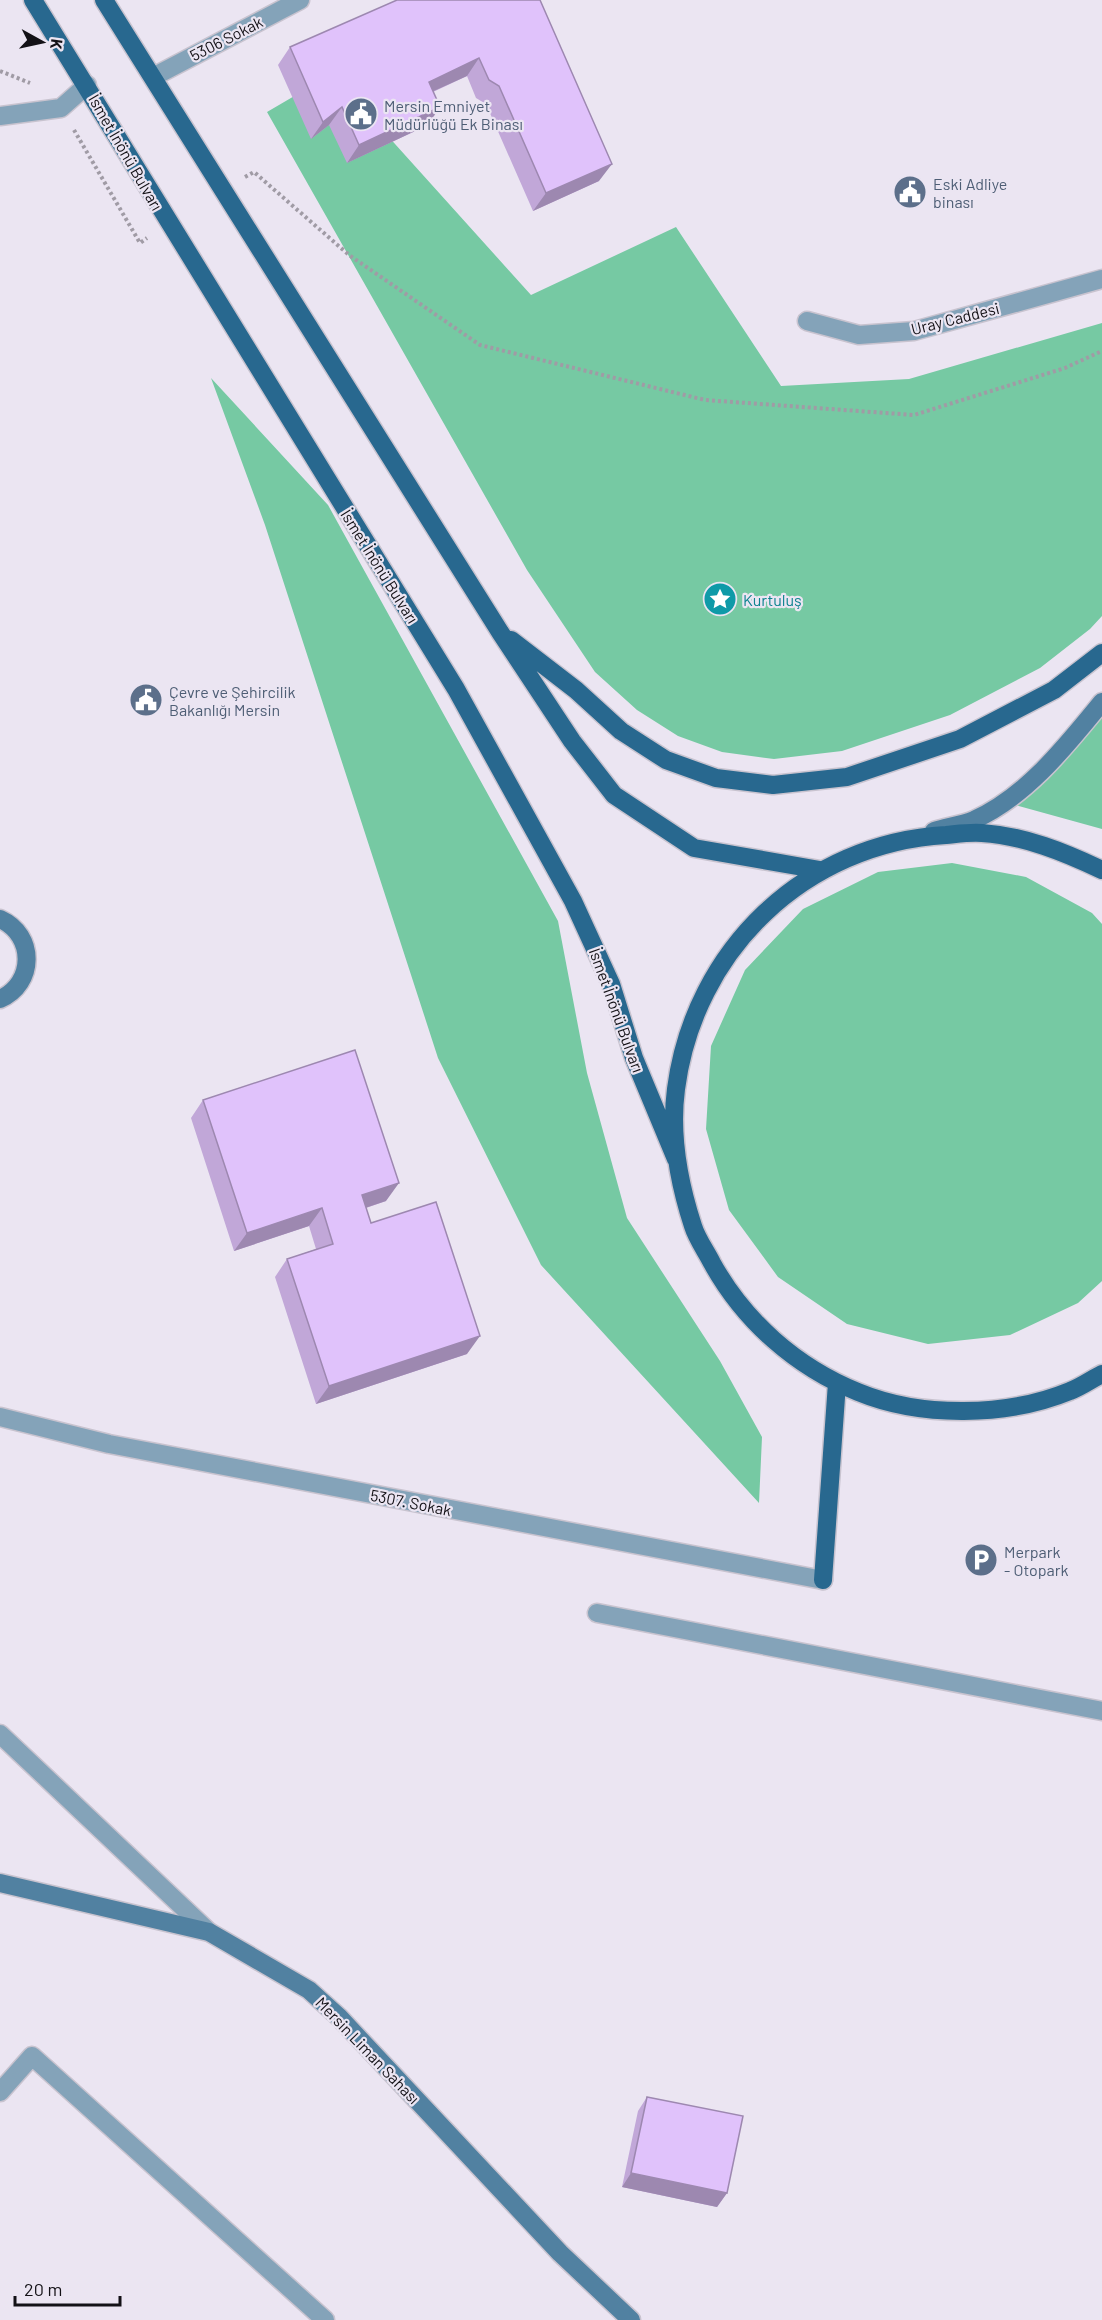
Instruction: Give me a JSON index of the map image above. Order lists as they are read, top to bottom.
{
  "streets": {
    "main road": ["İsmet İnönü Bulvarı"],
    "street": [
      "5306 Sokak",
      "Uray Caddesi",
      "5307. Sokak",
      "Mersin Liman Sahası"
    ]
  },
  "places": {
    "public building": ["Mersin Emniyet Müdürlüğü Ek Binası", "Eski Adliye binası", "Çevre ve Şehircilik Bakanlığı Mersin"],
    "place": ["Kurtuluş"],
    "parking": ["Merpark - Otopark"]
  },
  "scale_bar": "20 m",
  "north": "right"
}
